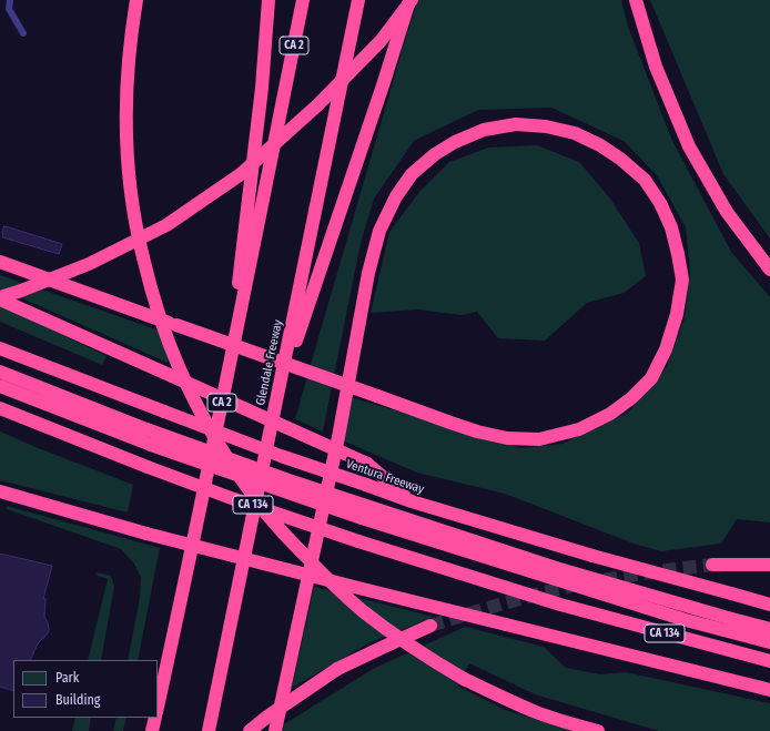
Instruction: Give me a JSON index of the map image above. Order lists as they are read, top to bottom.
{
  "streets": {
    "highway": [
      "CA 2",
      "Glendale Freeway",
      "Ventura Freeway",
      "CA 134"
    ]
  },
  "legend": ["Park", "Building"]
}
